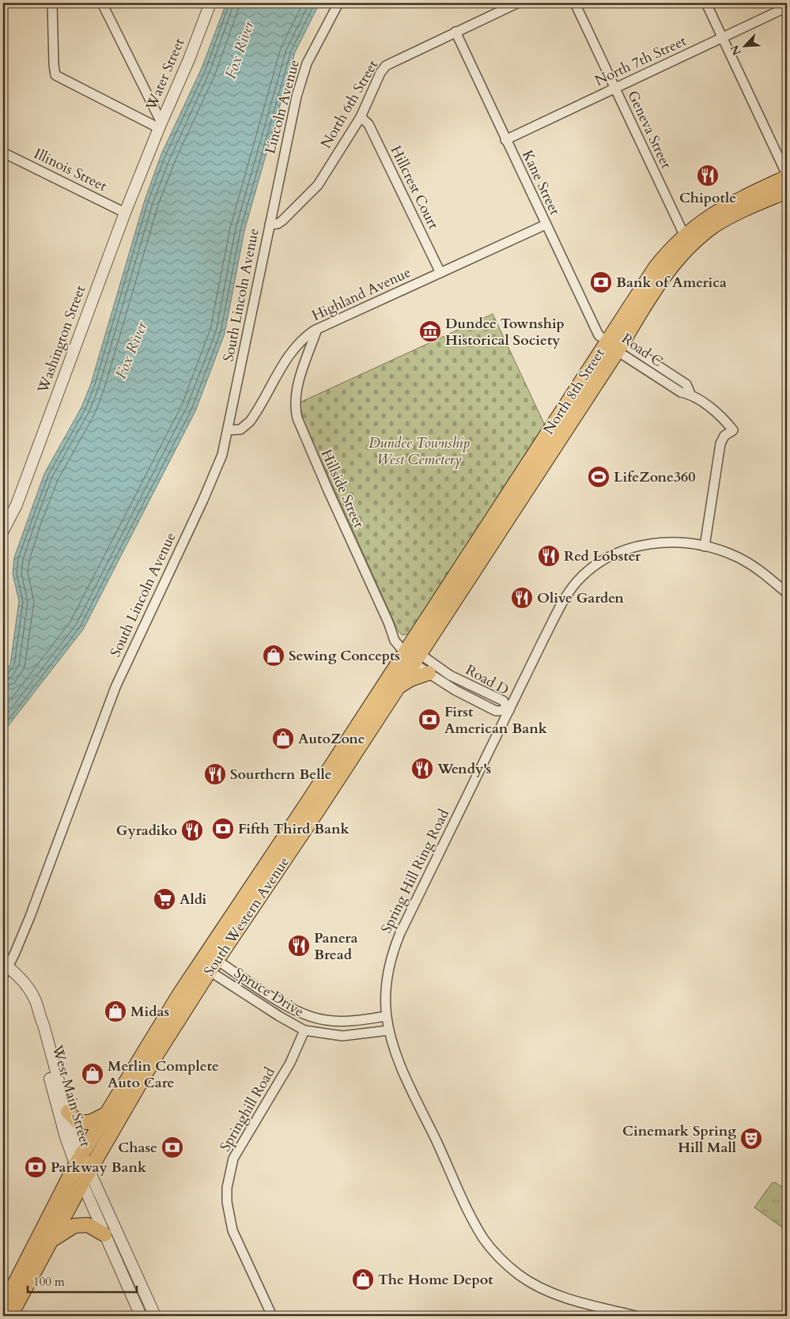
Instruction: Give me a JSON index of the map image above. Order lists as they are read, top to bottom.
{
  "streets": {
    "main road": ["North 8th Street", "South Western Avenue"],
    "street": [
      "North 7th Street",
      "Water Street",
      "North 6th Street",
      "Lincoln Avenue",
      "Geneva Street",
      "Illinois Street",
      "Kane Street",
      "Hillcrest Court",
      "Highland Avenue",
      "South Lincoln Avenue",
      "Washington Street",
      "Road C",
      "Hillside Street",
      "Road D",
      "Spring Hill Ring Road",
      "Spruce Drive",
      "West Main Street",
      "Springhill Road"
    ]
  },
  "crossings": [
    ["North 7th Street", "Geneva Street"],
    ["North 7th Street", "Kane Street"],
    ["Water Street", "Washington Street"],
    ["North 6th Street", "Lincoln Avenue"],
    ["North 6th Street", "Kane Street"],
    ["North 6th Street", "Hillcrest Court"],
    ["North 6th Street", "South Lincoln Avenue"],
    ["Lincoln Avenue", "South Lincoln Avenue"],
    ["Geneva Street", "North 8th Street"],
    ["Illinois Street", "Washington Street"],
    ["Kane Street", "Highland Avenue"],
    ["Kane Street", "Road C"],
    ["Kane Street", "North 8th Street"],
    ["Hillcrest Court", "Highland Avenue"],
    ["Highland Avenue", "South Lincoln Avenue"],
    ["Highland Avenue", "Hillside Street"],
    ["South Lincoln Avenue", "West Main Street"],
    ["Road C", "North 8th Street"],
    ["Road C", "Spring Hill Ring Road"],
    ["North 8th Street", "Hillside Street"],
    ["North 8th Street", "Road D"],
    ["North 8th Street", "South Western Avenue"],
    ["Hillside Street", "Road D"],
    ["Hillside Street", "South Western Avenue"],
    ["Road D", "Spring Hill Ring Road"],
    ["Road D", "South Western Avenue"],
    ["Spring Hill Ring Road", "Spruce Drive"],
    ["South Western Avenue", "Spruce Drive"],
    ["South Western Avenue", "West Main Street"],
    ["Spruce Drive", "Springhill Road"]
  ],
  "water": ["Fox River"],
  "parks": ["Dundee Township West Cemetery"],
  "places": {
    "restaurant": [
      "Chipotle",
      "Red Lobster",
      "Olive Garden",
      "Wendy's",
      "Sourthern Belle",
      "Gyradiko",
      "Panera Bread"
    ],
    "bank": [
      "Bank of America",
      "First American Bank",
      "Fifth Third Bank",
      "Chase",
      "Parkway Bank"
    ],
    "museum": ["Dundee Township Historical Society"],
    "sports": ["LifeZone360"],
    "shop": [
      "Sewing Concepts",
      "AutoZone",
      "Midas",
      "Merlin Complete Auto Care",
      "The Home Depot"
    ],
    "supermarket": ["Aldi"],
    "theatre": ["Cinemark Spring Hill Mall"]
  },
  "scale_bar": "100 m",
  "north": "bottom left"
}
